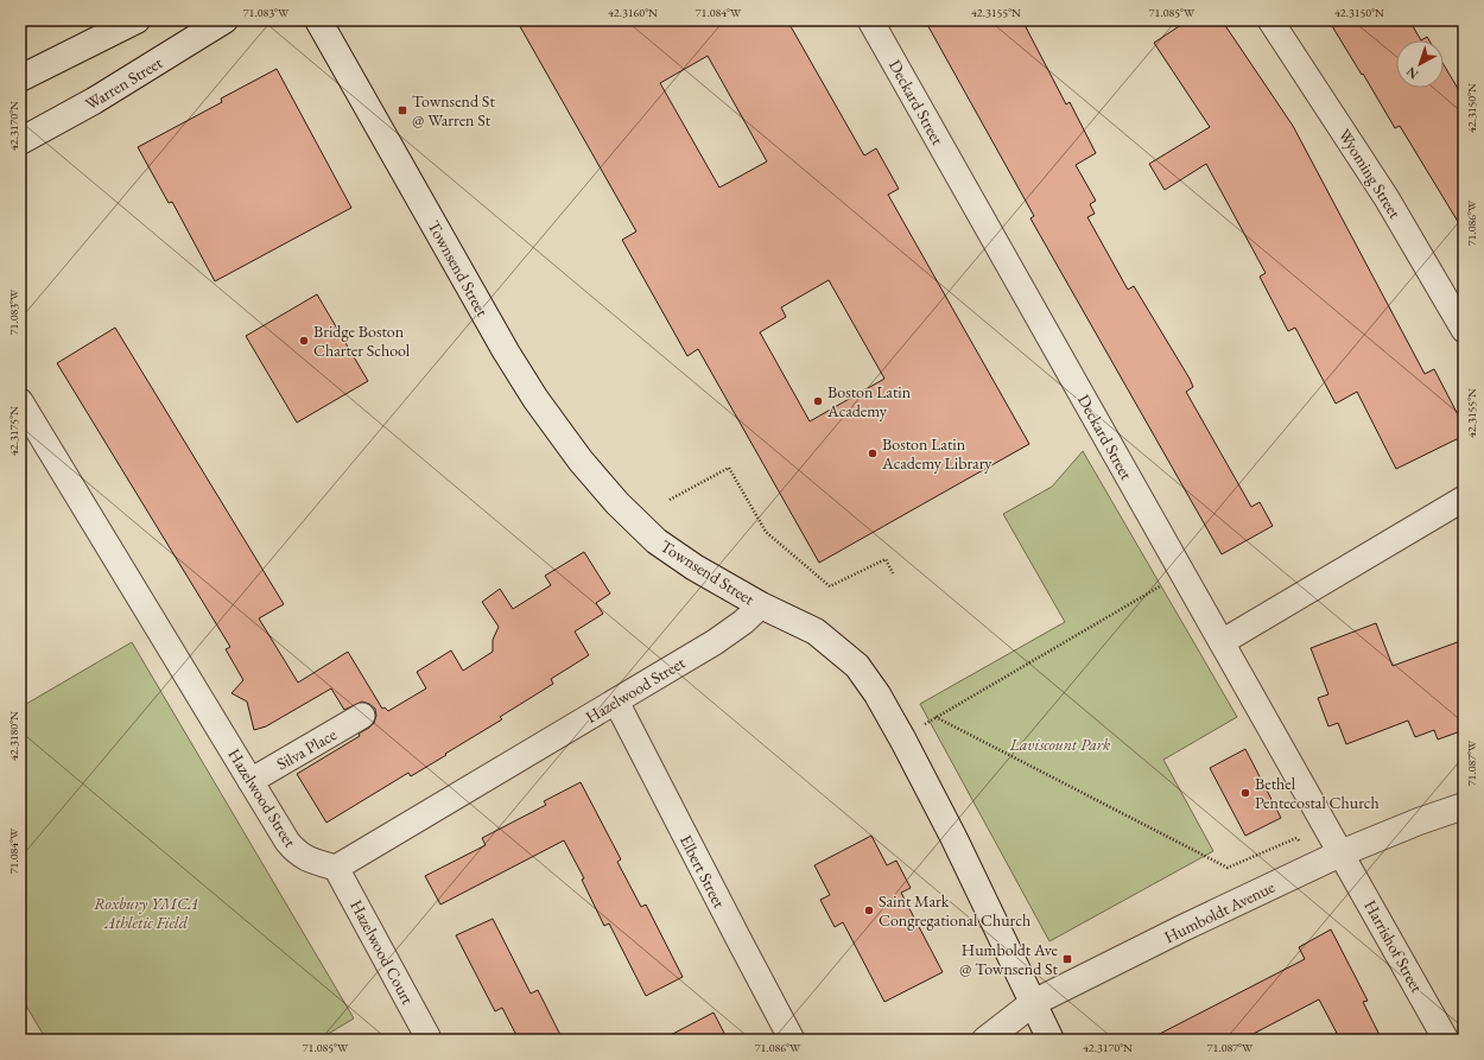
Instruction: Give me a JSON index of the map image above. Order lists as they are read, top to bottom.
{
  "streets": {
    "main road": ["Warren Street", "Townsend Street", "Humboldt Avenue"],
    "street": [
      "Deckard Street",
      "Wyoming Street",
      "Hazelwood Street",
      "Silva Place",
      "Elbert Street",
      "Harrishof Street",
      "Hazelwood Court"
    ]
  },
  "crossings": [
    ["Deckard Street", "Humboldt Avenue"],
    ["Deckard Street", "Harrishof Street"],
    ["Townsend Street", "Hazelwood Street"],
    ["Townsend Street", "Humboldt Avenue"],
    ["Hazelwood Street", "Silva Place"],
    ["Hazelwood Street", "Elbert Street"],
    ["Hazelwood Street", "Hazelwood Court"],
    ["Humboldt Avenue", "Harrishof Street"]
  ],
  "parks": ["Laviscount Park", "Roxbury YMCA Athletic Field"],
  "places": {
    "transit": ["Townsend St @ Warren St", "Humboldt Ave @ Townsend St"],
    "other": [
      "Bridge Boston Charter School",
      "Boston Latin Academy",
      "Boston Latin Academy Library",
      "Bethel Pentecostal Church",
      "Saint Mark Congregational Church"
    ]
  },
  "north": "bottom left",
  "coordinates": [
    "71.083°W",
    "42.3160°N",
    "71.084°W",
    "42.3155°N",
    "71.085°W",
    "42.3150°N",
    "42.3170°N",
    "71.086°W",
    "42.3175°N",
    "42.3180°N",
    "71.087°W"
  ]
}
